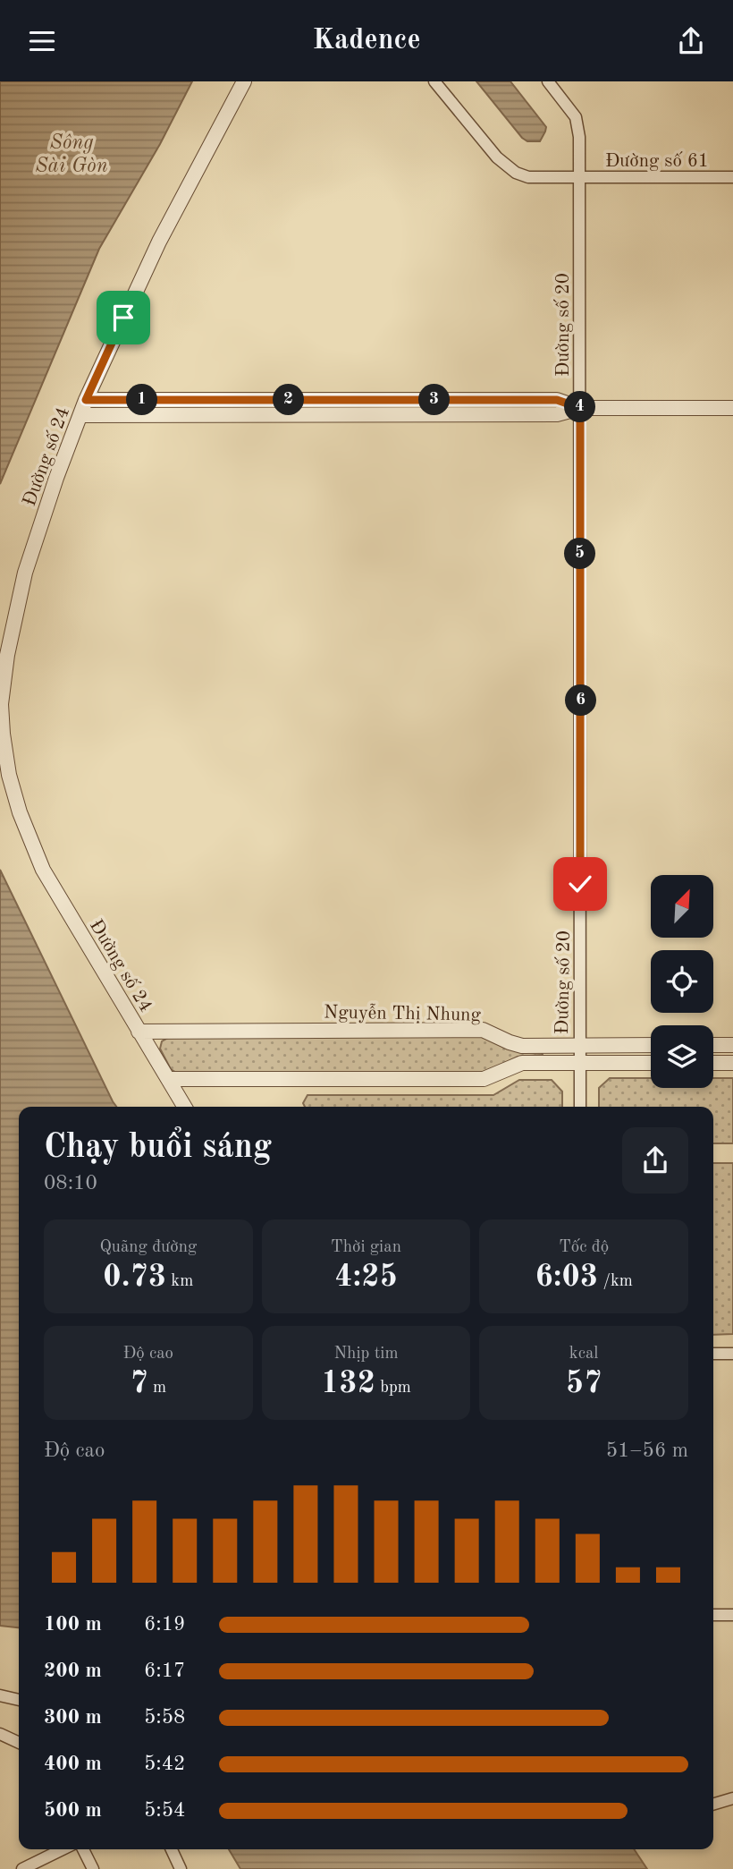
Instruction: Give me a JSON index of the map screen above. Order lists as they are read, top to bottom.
{
  "streets": {
    "street": [
      "Đường số 61",
      "Đường số 20",
      "Đường số 24",
      "Nguyễn Thị Nhung"
    ]
  },
  "crossings": [
    ["Đường số 61", "Đường số 20"],
    ["Đường số 20", "Nguyễn Thị Nhung"],
    ["Đường số 24", "Nguyễn Thị Nhung"]
  ],
  "water": ["Sông Sài Gòn"],
  "north": "top right",
  "page": {
    "header": "Kadence",
    "pins": [
      "1",
      "2",
      "3",
      "4",
      "5",
      "6"
    ],
    "heading": ["Chạy buổi sáng", "08:10"],
    "stats": [
      ["Quãng đường", "0.73 km"],
      ["Thời gian", "4:25"],
      ["Tốc độ", "6:03 /km"],
      ["Độ cao", "7 m"],
      ["Nhịp tim", "132 bpm"],
      ["kcal", "57"]
    ],
    "chart": ["Độ cao", "51–56 m"],
    "list": [
      {
        "name": "100 m",
        "note": "6:19"
      },
      {
        "name": "200 m",
        "note": "6:17"
      },
      {
        "name": "300 m",
        "note": "5:58"
      },
      {
        "name": "400 m",
        "note": "5:42"
      },
      {
        "name": "500 m",
        "note": "5:54"
      }
    ]
  }
}
